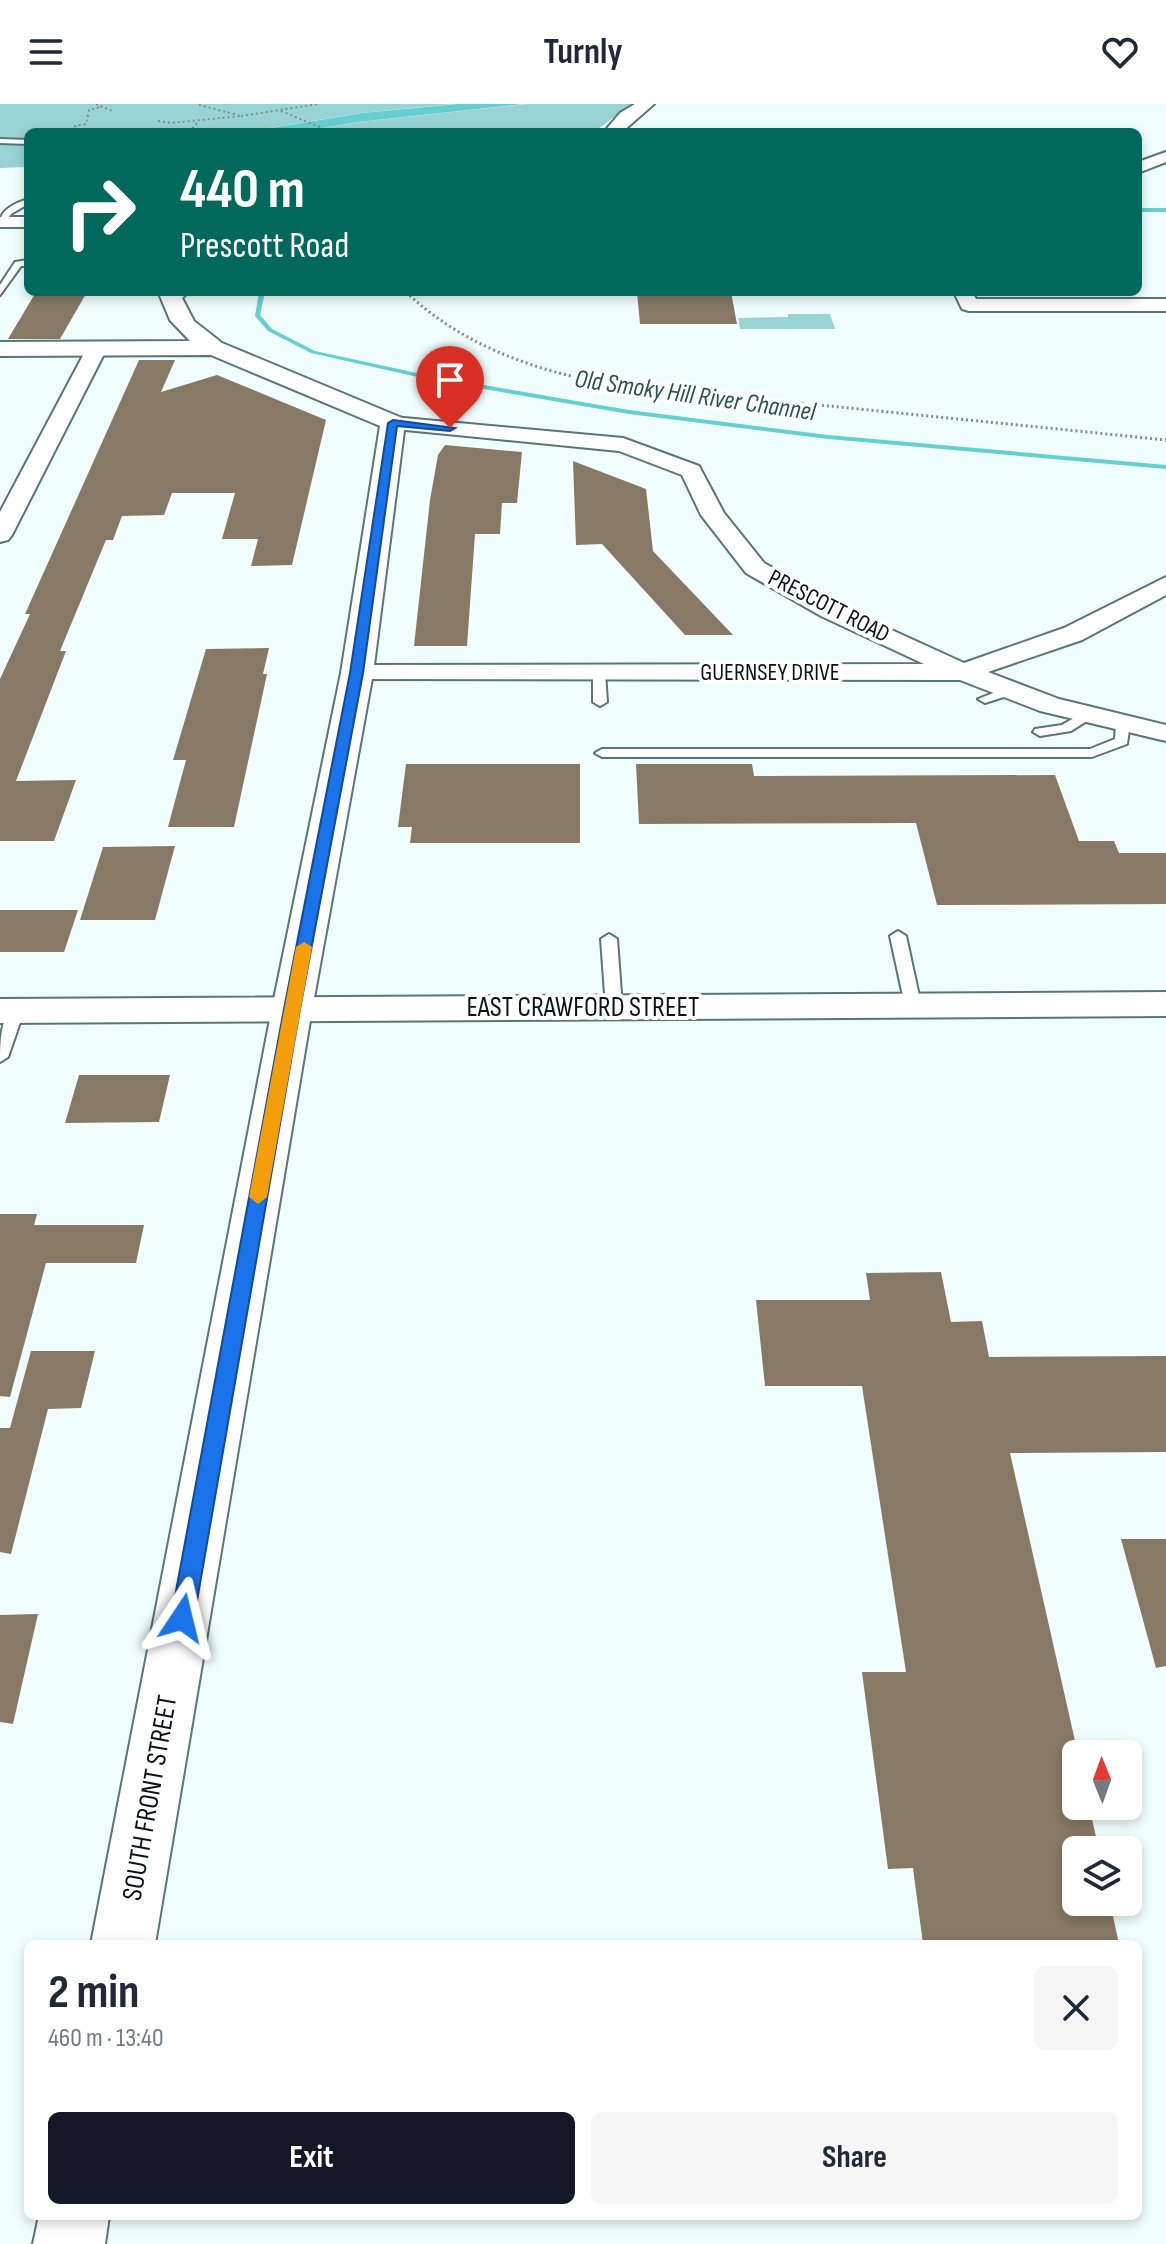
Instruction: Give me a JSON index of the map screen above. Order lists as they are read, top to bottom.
{
  "streets": {
    "street": [
      "PRESCOTT ROAD",
      "GUERNSEY DRIVE",
      "EAST CRAWFORD STREET",
      "SOUTH FRONT STREET"
    ]
  },
  "crossings": [
    ["PRESCOTT ROAD", "GUERNSEY DRIVE"],
    ["PRESCOTT ROAD", "SOUTH FRONT STREET"],
    ["GUERNSEY DRIVE", "SOUTH FRONT STREET"],
    ["EAST CRAWFORD STREET", "SOUTH FRONT STREET"]
  ],
  "water": ["Old Smoky Hill River Channel"],
  "north": "top",
  "page": {
    "header": "Turnly",
    "turn": ["440 m", "Prescott Road"],
    "heading": ["2 min", "460 m · 13:40"],
    "buttons": ["Exit", "Share"]
  }
}
